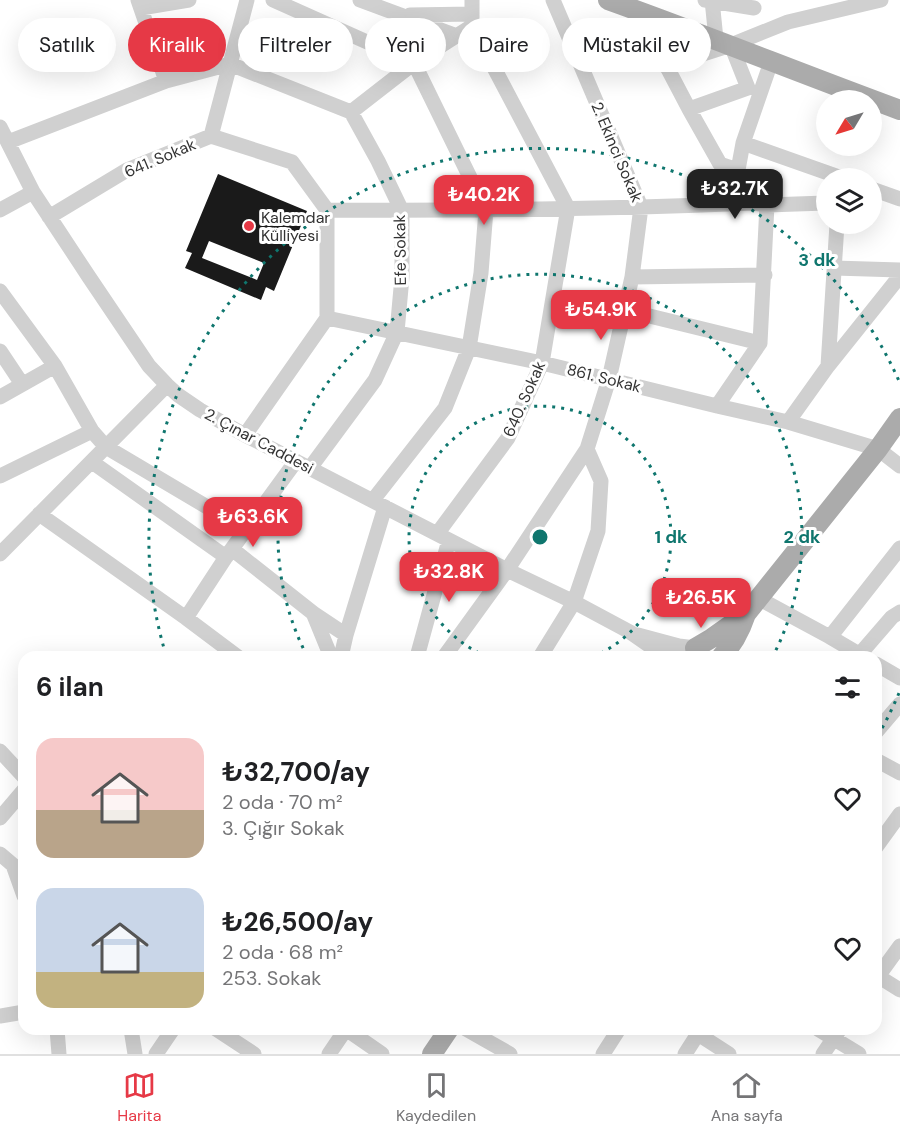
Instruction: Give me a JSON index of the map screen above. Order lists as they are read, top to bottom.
{
  "streets": {
    "street": [
      "2. Ekinci Sokak",
      "641. Sokak",
      "Efe Sokak",
      "861. Sokak",
      "640. Sokak",
      "2. Çınar Caddesi"
    ]
  },
  "crossings": [
    ["2. Ekinci Sokak", "861. Sokak"],
    ["2. Ekinci Sokak", "2. Çınar Caddesi"],
    ["641. Sokak", "2. Çınar Caddesi"],
    ["Efe Sokak", "861. Sokak"],
    ["Efe Sokak", "2. Çınar Caddesi"],
    ["861. Sokak", "640. Sokak"],
    ["640. Sokak", "2. Çınar Caddesi"]
  ],
  "places": ["Kalemdar Külliyesi"],
  "north": "bottom left",
  "page": {
    "chip": [
      "Satılık",
      "Kiralık",
      "Filtreler",
      "Yeni",
      "Daire",
      "Müstakil ev"
    ],
    "price": [
      "₺32.7K",
      "₺40.2K",
      "₺54.9K",
      "₺63.6K",
      "₺32.8K",
      "₺26.5K"
    ],
    "heading": "6 ilan",
    "list": [
      {
        "name": "₺32,700/ay",
        "note": "2 oda · 70 m² · 3. Çığır Sokak"
      },
      {
        "name": "₺26,500/ay",
        "note": "2 oda · 68 m² · 253. Sokak"
      }
    ],
    "tabs": ["Harita", "Kaydedilen", "Ana sayfa"]
  },
  "rings": ["3 dk", "1 dk", "2 dk"]
}
